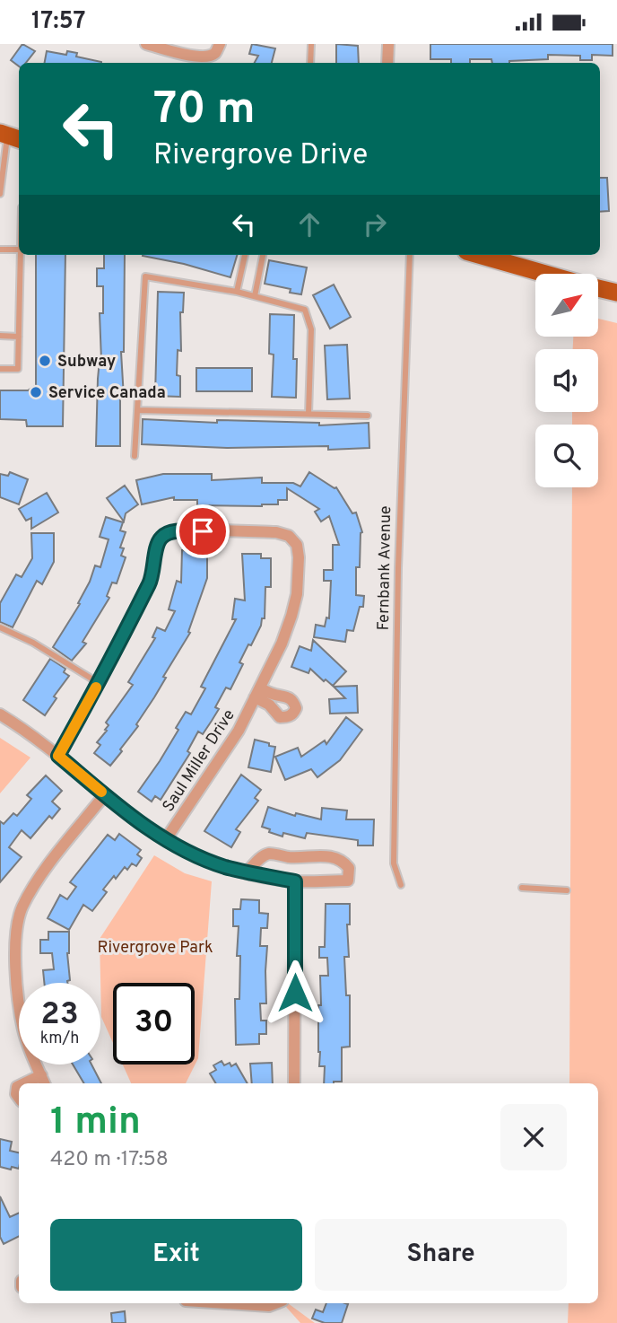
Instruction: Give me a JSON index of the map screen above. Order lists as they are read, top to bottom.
{
  "streets": {
    "street": ["Saul Miller Drive"],
    "lane": ["Fernbank Avenue"]
  },
  "parks": ["Rivergrove Park"],
  "places": ["Subway", "Service Canada"],
  "north": "top right",
  "page": {
    "status": "17:57",
    "turn": ["70 m", "Rivergrove Drive"],
    "speed": "23 km/h",
    "limit": "30",
    "heading": ["1 min", "420 m · 17:58"],
    "buttons": ["Exit", "Share"]
  }
}
